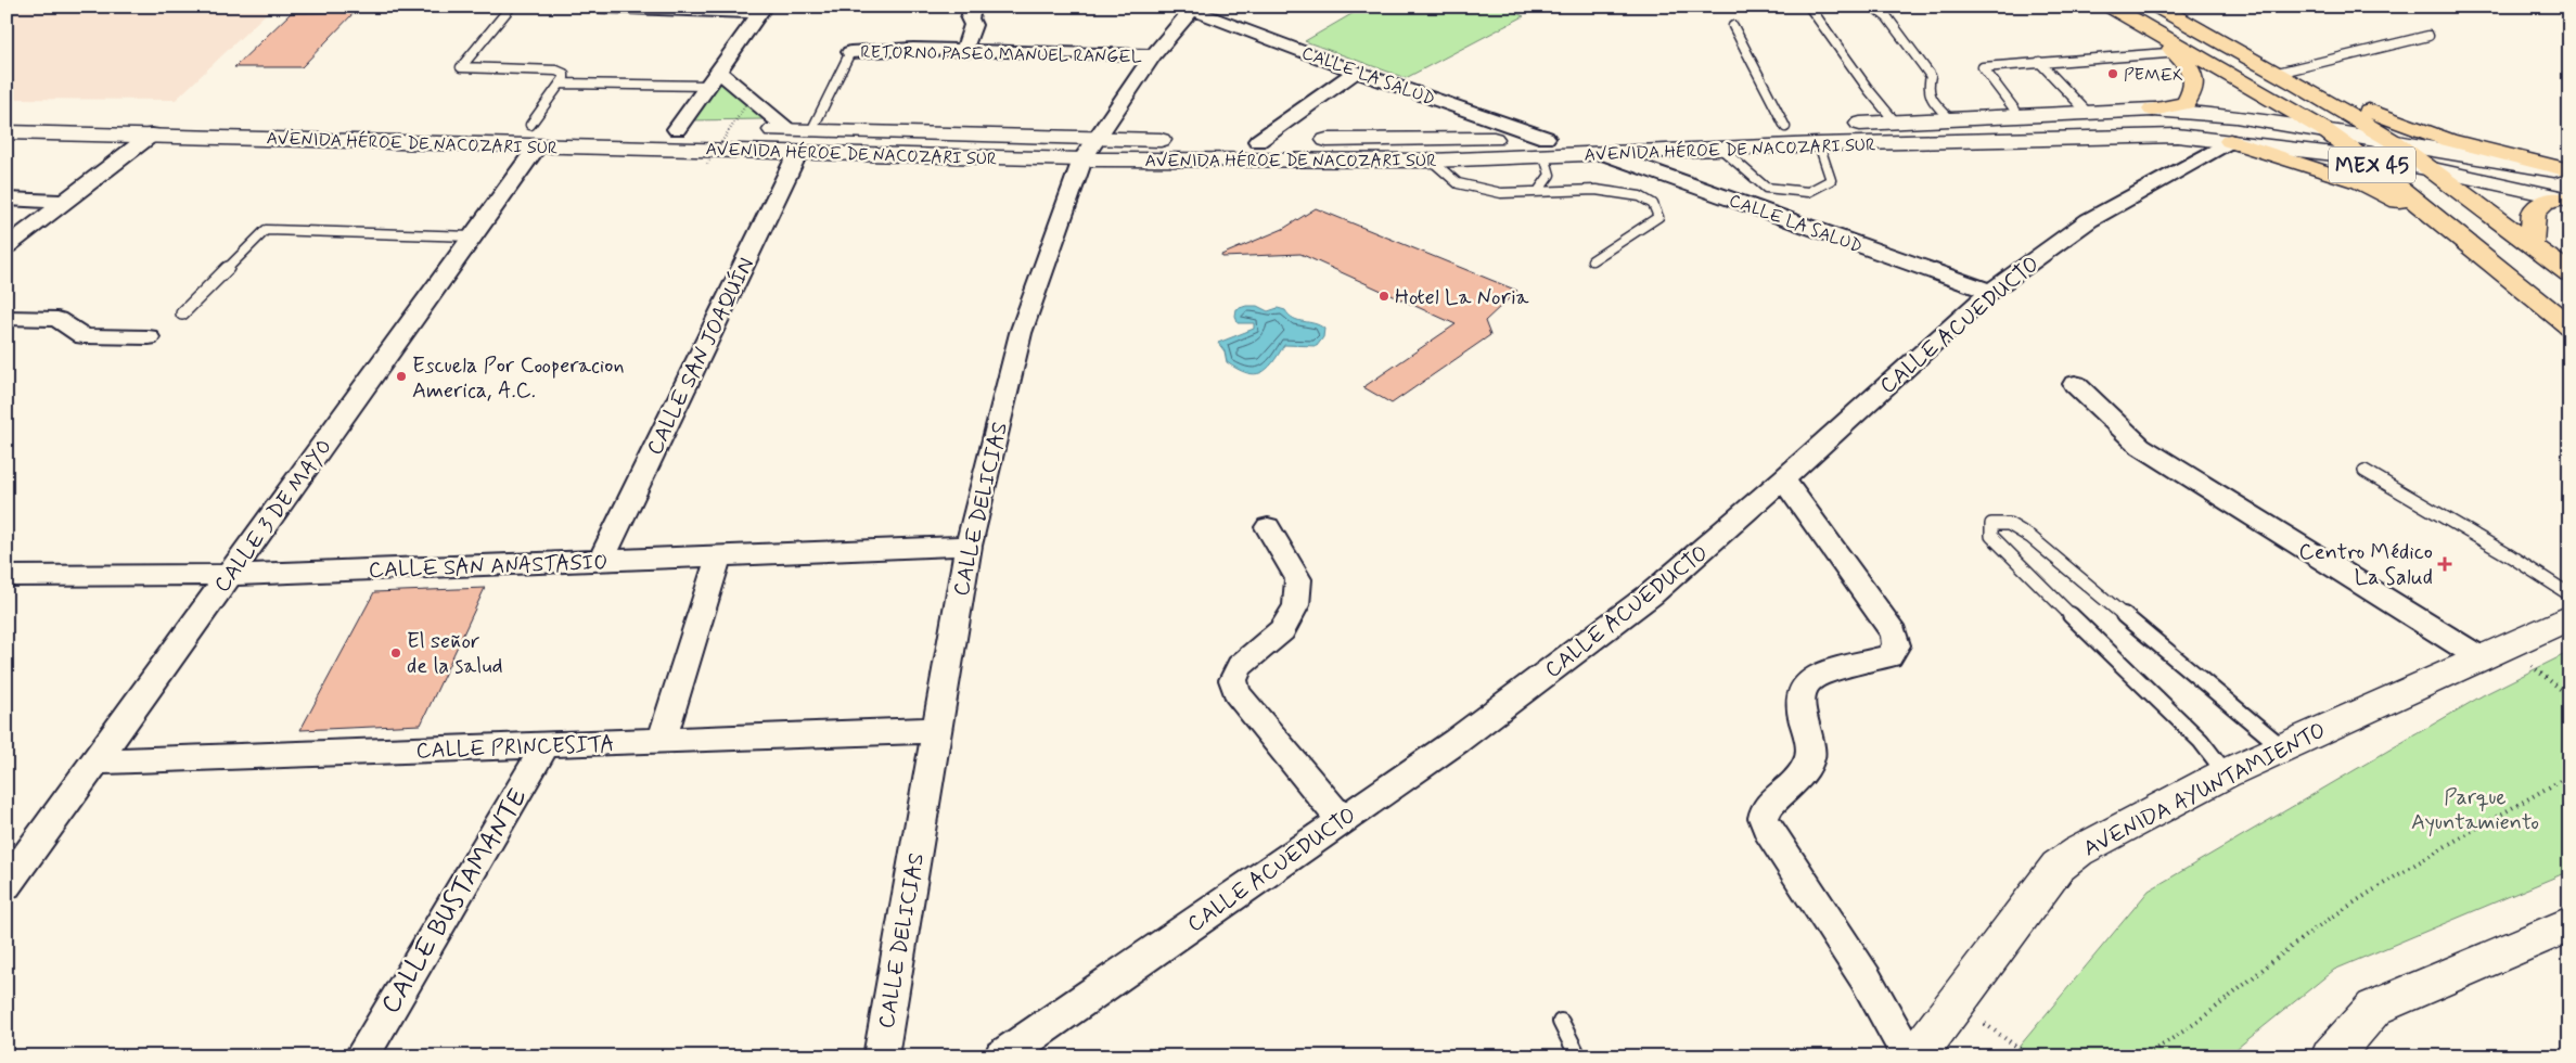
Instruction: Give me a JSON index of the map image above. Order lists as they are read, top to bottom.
{
  "streets": {
    "main road": ["AVENIDA HÉROE DE NACOZARI SUR", "MEX 45", "AVENIDA AYUNTAMIENTO"],
    "street": [
      "RETORNO PASEO MANUEL RANGEL",
      "CALLE LA SALUD",
      "CALLE ACUEDUCTO",
      "CALLE SAN JOAQUÍN",
      "CALLE DELICIAS",
      "CALLE 3 DE MAYO",
      "CALLE SAN ANASTASIO",
      "CALLE PRINCESITA",
      "CALLE BUSTAMANTE"
    ]
  },
  "crossings": [
    ["RETORNO PASEO MANUEL RANGEL", "CALLE DELICIAS"],
    ["CALLE LA SALUD", "AVENIDA HÉROE DE NACOZARI SUR"],
    ["CALLE LA SALUD", "CALLE ACUEDUCTO"],
    ["CALLE LA SALUD", "CALLE DELICIAS"],
    ["AVENIDA HÉROE DE NACOZARI SUR", "MEX 45"],
    ["AVENIDA HÉROE DE NACOZARI SUR", "CALLE ACUEDUCTO"],
    ["AVENIDA HÉROE DE NACOZARI SUR", "CALLE SAN JOAQUÍN"],
    ["AVENIDA HÉROE DE NACOZARI SUR", "CALLE DELICIAS"],
    ["AVENIDA HÉROE DE NACOZARI SUR", "CALLE 3 DE MAYO"],
    ["CALLE SAN JOAQUÍN", "CALLE SAN ANASTASIO"],
    ["CALLE DELICIAS", "CALLE SAN ANASTASIO"],
    ["CALLE DELICIAS", "CALLE PRINCESITA"],
    ["CALLE 3 DE MAYO", "CALLE SAN ANASTASIO"],
    ["CALLE 3 DE MAYO", "CALLE PRINCESITA"],
    ["CALLE PRINCESITA", "CALLE BUSTAMANTE"]
  ],
  "parks": ["Parque Ayuntamiento"],
  "places": {
    "other": [
      "PEMEX",
      "Hotel La Noria",
      "Escuela Por Cooperacion America, A.C.",
      "El señor de la salud"
    ],
    "health": ["Centro Médico La Salud"]
  }
}
